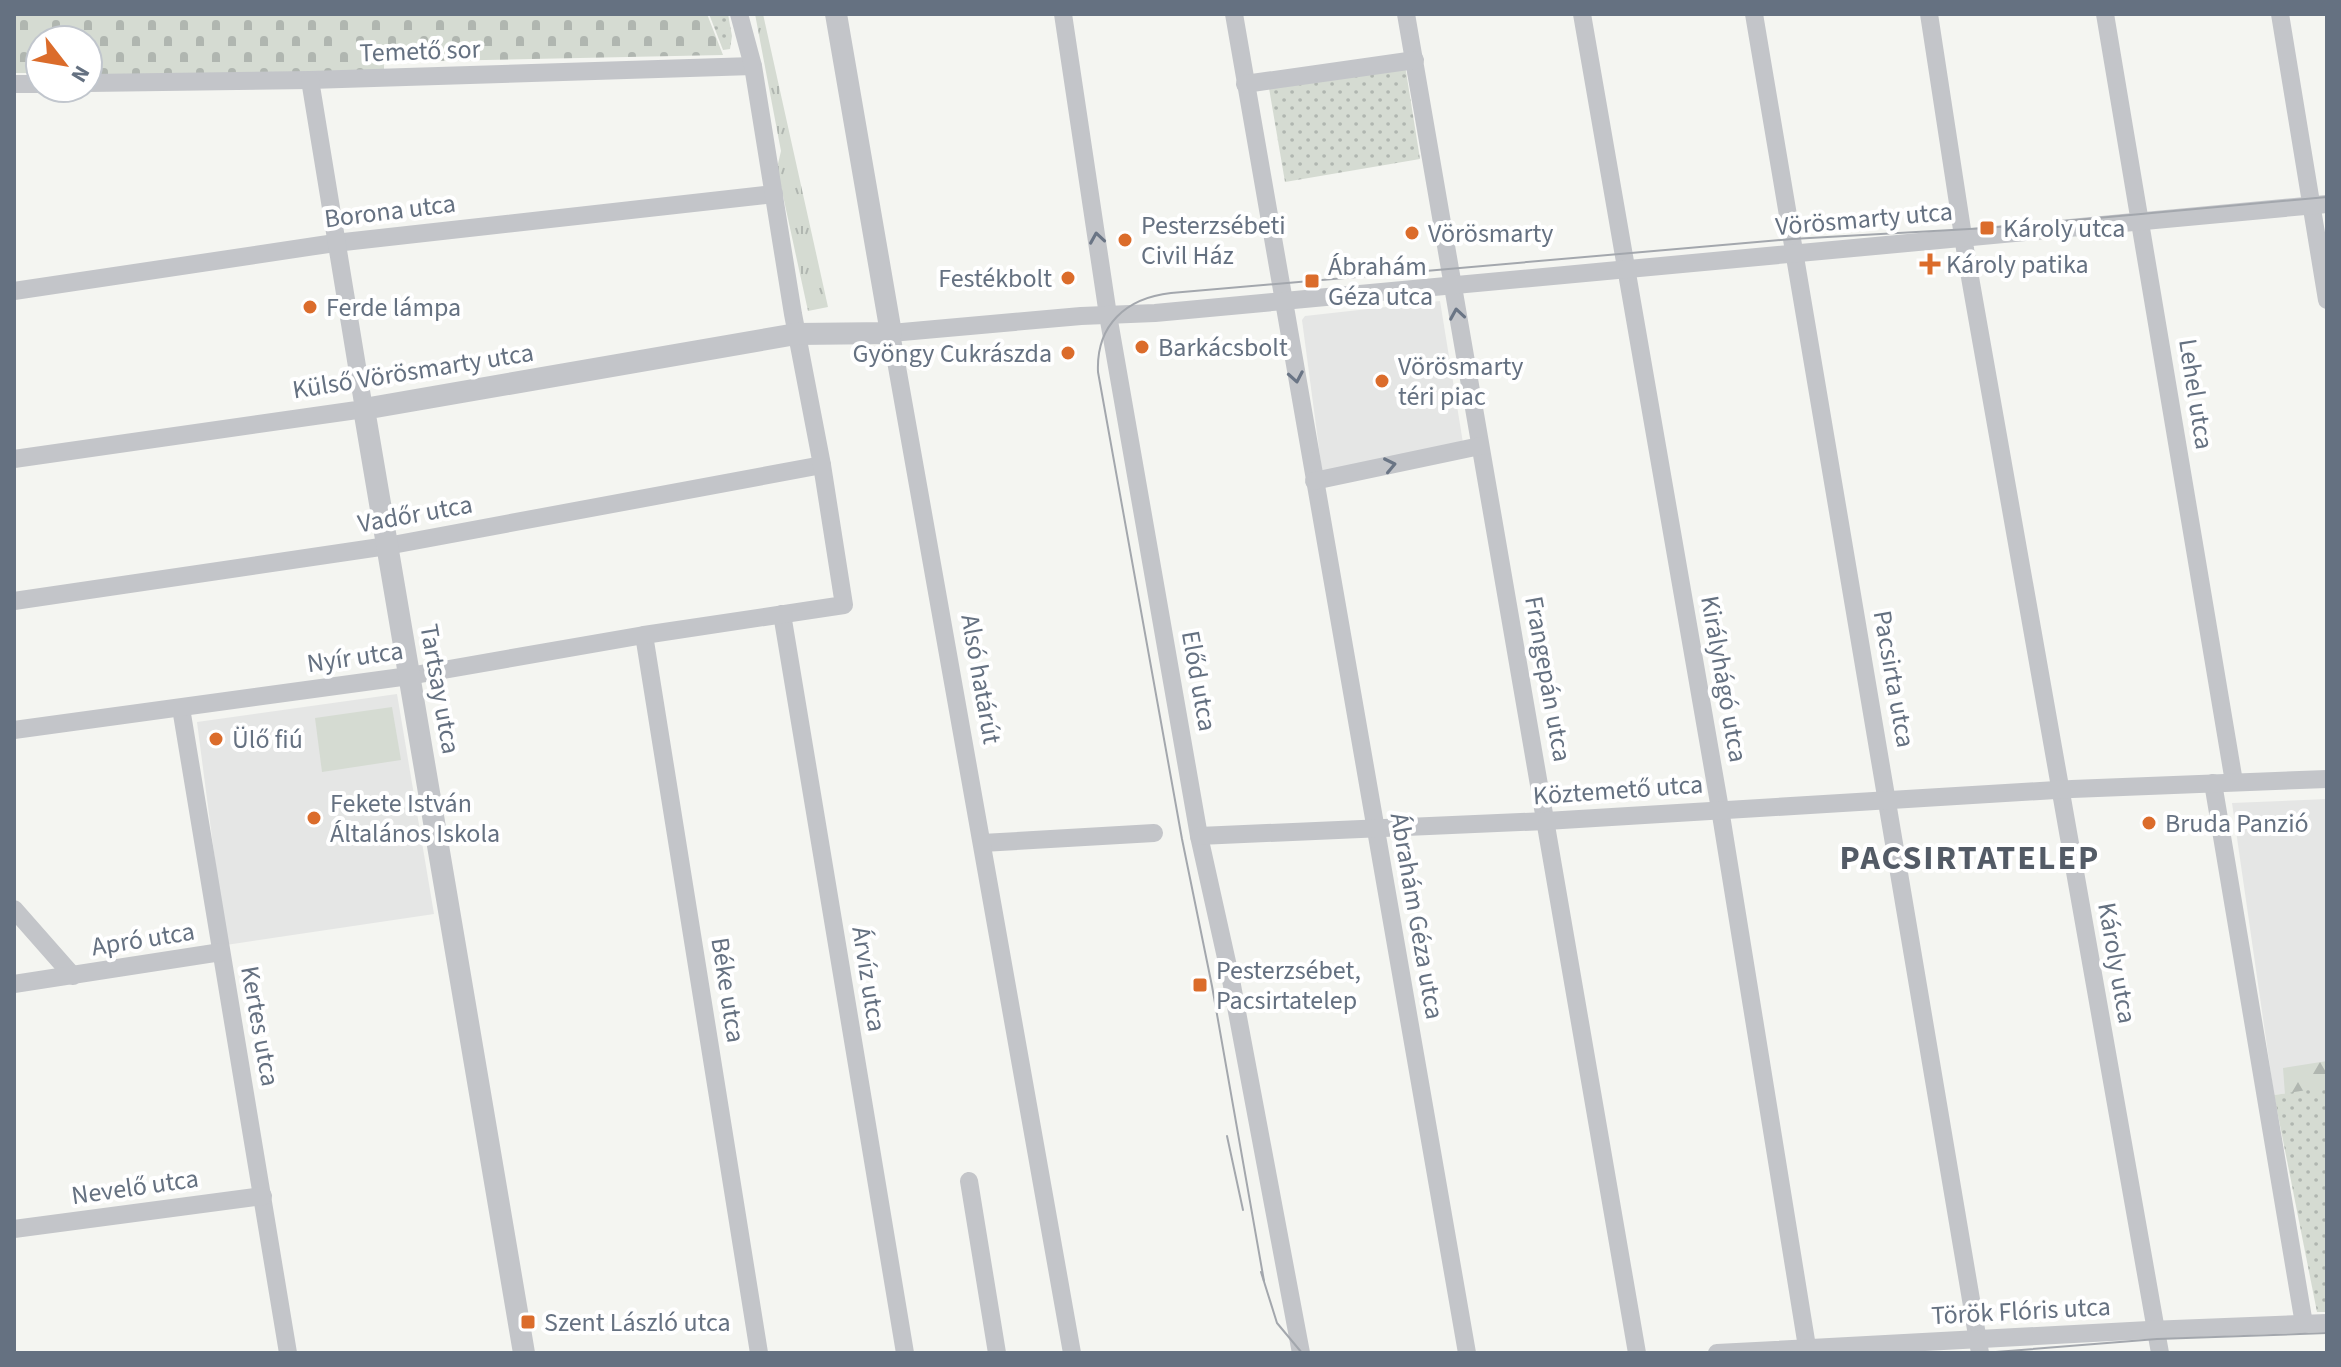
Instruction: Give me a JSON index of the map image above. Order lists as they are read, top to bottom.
{
  "streets": {
    "street": [
      "Temető sor",
      "Borona utca",
      "Vörösmarty utca",
      "Külső Vörösmarty utca",
      "Lehel utca",
      "Vadőr utca",
      "Nyír utca",
      "Alsó határút",
      "Frangepán utca",
      "Királyhágó utca",
      "Pacsirta utca",
      "Előd utca",
      "Tartsay utca",
      "Köztemető utca",
      "Ábrahám Géza utca",
      "Apró utca",
      "Károly utca",
      "Árvíz utca",
      "Béke utca",
      "Kertes utca",
      "Nevelő utca",
      "Török Flóris utca"
    ]
  },
  "crossings": [
    ["Temető sor", "Tartsay utca"],
    ["Borona utca", "Tartsay utca"],
    ["Vörösmarty utca", "Lehel utca"],
    ["Vörösmarty utca", "Frangepán utca"],
    ["Vörösmarty utca", "Királyhágó utca"],
    ["Vörösmarty utca", "Pacsirta utca"],
    ["Vörösmarty utca", "Ábrahám Géza utca"],
    ["Vörösmarty utca", "Károly utca"],
    ["Külső Vörösmarty utca", "Alsó határút"],
    ["Külső Vörösmarty utca", "Tartsay utca"],
    ["Lehel utca", "Köztemető utca"],
    ["Vadőr utca", "Nyír utca"],
    ["Vadőr utca", "Tartsay utca"],
    ["Nyír utca", "Tartsay utca"],
    ["Nyír utca", "Árvíz utca"],
    ["Nyír utca", "Béke utca"],
    ["Nyír utca", "Kertes utca"],
    ["Frangepán utca", "Köztemető utca"],
    ["Királyhágó utca", "Köztemető utca"],
    ["Királyhágó utca", "Török Flóris utca"],
    ["Pacsirta utca", "Köztemető utca"],
    ["Pacsirta utca", "Török Flóris utca"],
    ["Előd utca", "Köztemető utca"],
    ["Köztemető utca", "Ábrahám Géza utca"],
    ["Köztemető utca", "Károly utca"],
    ["Apró utca", "Kertes utca"],
    ["Károly utca", "Török Flóris utca"],
    ["Kertes utca", "Nevelő utca"]
  ],
  "districts": ["PACSIRTATELEP"],
  "places": {
    "transit": [
      "Károly utca",
      "Ábrahám Géza utca",
      "Pesterzsébet, Pacsirtatelep",
      "Szent László utca"
    ],
    "other": [
      "Vörösmarty",
      "Pesterzsébeti Civil Ház",
      "Festékbolt",
      "Ferde lámpa",
      "Barkácsbolt",
      "Gyöngy Cukrászda",
      "Vörösmarty téri piac",
      "Ülő fiú",
      "Fekete István Általános Iskola",
      "Bruda Panzió"
    ],
    "health": ["Károly patika"]
  },
  "north": "bottom right"
}
